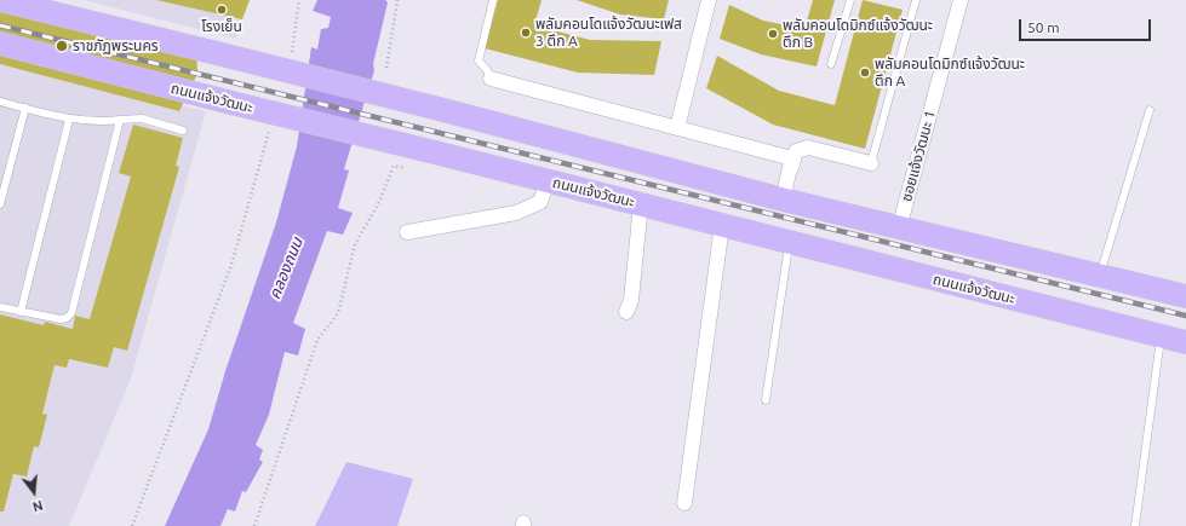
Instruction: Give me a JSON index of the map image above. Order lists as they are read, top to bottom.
{
  "streets": {
    "main road": ["ถนนแจ้งวัฒนะ"],
    "street": ["ซอยแจ้งวัฒนะ 1"]
  },
  "water": ["คลองถนน"],
  "places": [
    "โรงเย็น",
    "พลัมคอนโดแจ้งวัฒนะเฟส 3 ตึก A",
    "พลัมคอนโดมิกซ์แจ้งวัฒนะ ตึก B",
    "ราชภัฏพระนคร",
    "พลัมคอนโดมิกซ์แจ้งวัฒนะ ตึก A"
  ],
  "scale_bar": "50 m",
  "north": "bottom"
}
